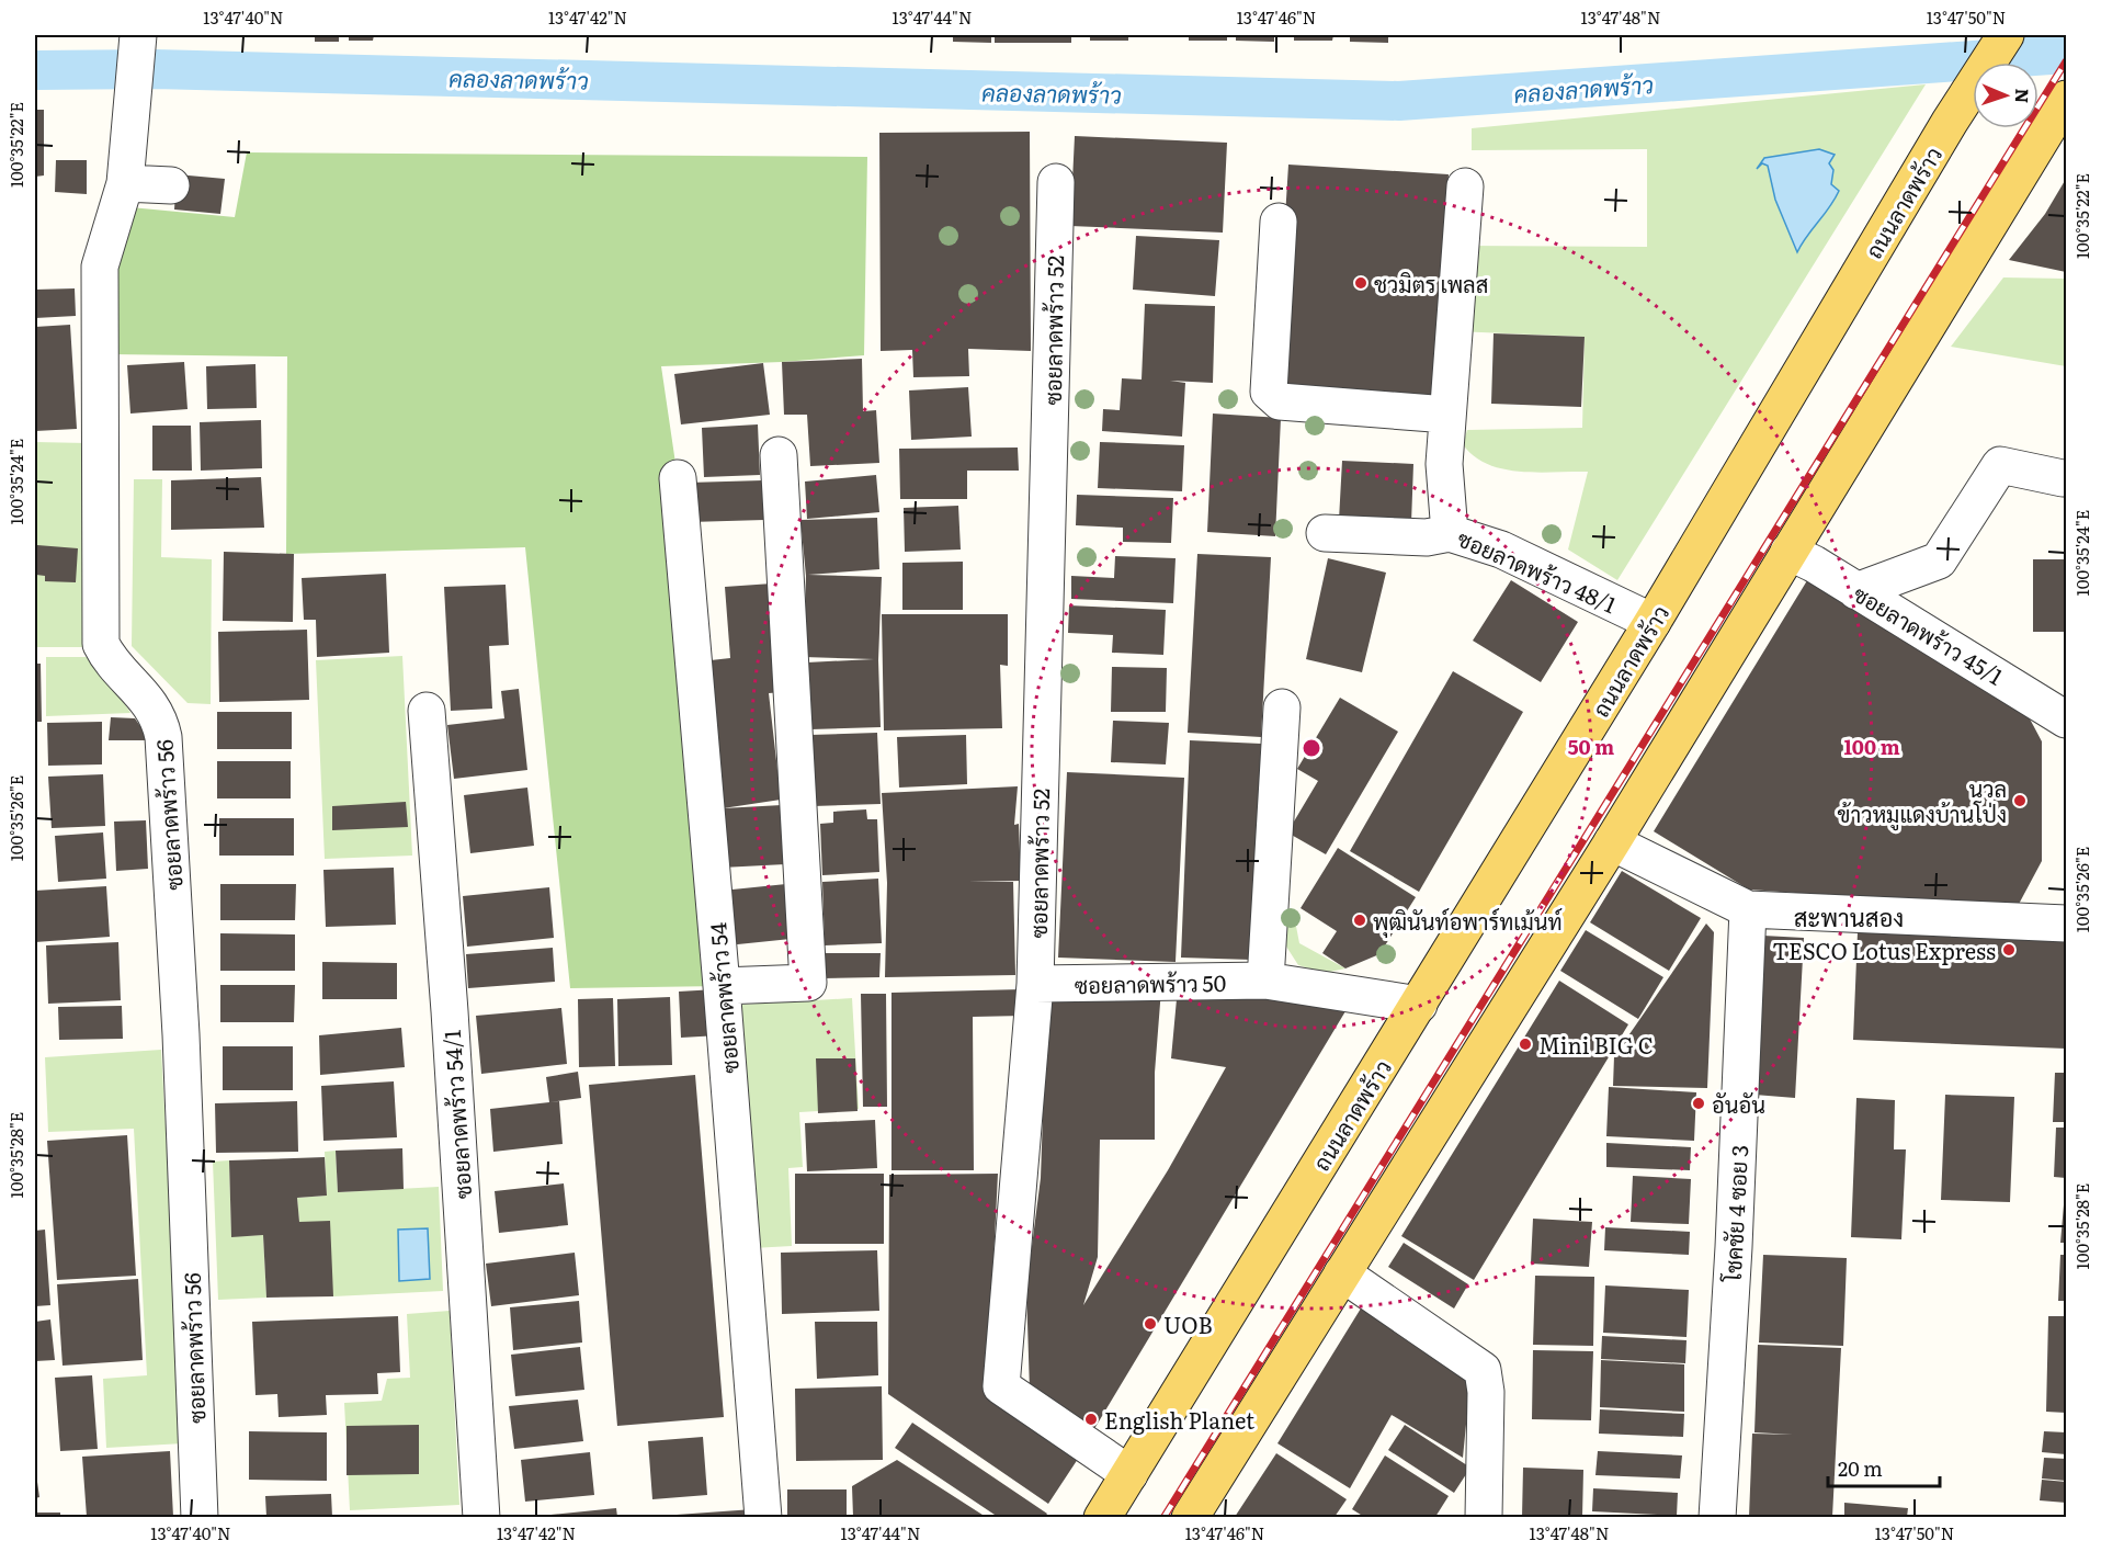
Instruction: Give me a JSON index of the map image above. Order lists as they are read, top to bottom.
{
  "streets": {
    "main road": ["ถนนลาดพร้าว"],
    "street": [
      "ซอยลาดพร้าว 52",
      "ซอยลาดพร้าว 48/1",
      "ซอยลาดพร้าว 45/1",
      "ซอยลาดพร้าว 56",
      "ซอยลาดพร้าว 50",
      "ซอยลาดพร้าว 54",
      "ซอยลาดพร้าว 54/1",
      "โชคชัย 4 ซอย 3"
    ]
  },
  "crossings": [
    ["ถนนลาดพร้าว", "ซอยลาดพร้าว 52"],
    ["ถนนลาดพร้าว", "ซอยลาดพร้าว 48/1"],
    ["ถนนลาดพร้าว", "ซอยลาดพร้าว 50"],
    ["ซอยลาดพร้าว 52", "ซอยลาดพร้าว 50"]
  ],
  "districts": ["สะพานสอง"],
  "water": ["คลองลาดพร้าว"],
  "places": [
    "ชวมิตร เพลส",
    "นวล ข้าวหมูแดงบ้านโป่ง",
    "พุฒินันท์อพาร์ทเม้นท์",
    "TESCO Lotus Express",
    "Mini BIG C",
    "อันอัน",
    "UOB",
    "English Planet"
  ],
  "scale_bar": "20 m",
  "north": "right",
  "coordinates": [
    "13°47'40\"N",
    "13°47'42\"N",
    "13°47'44\"N",
    "13°47'46\"N",
    "13°47'48\"N",
    "13°47'50\"N",
    "100°35'22\"E",
    "100°35'24\"E",
    "100°35'26\"E",
    "100°35'28\"E"
  ],
  "rings": ["50 m", "100 m"]
}
